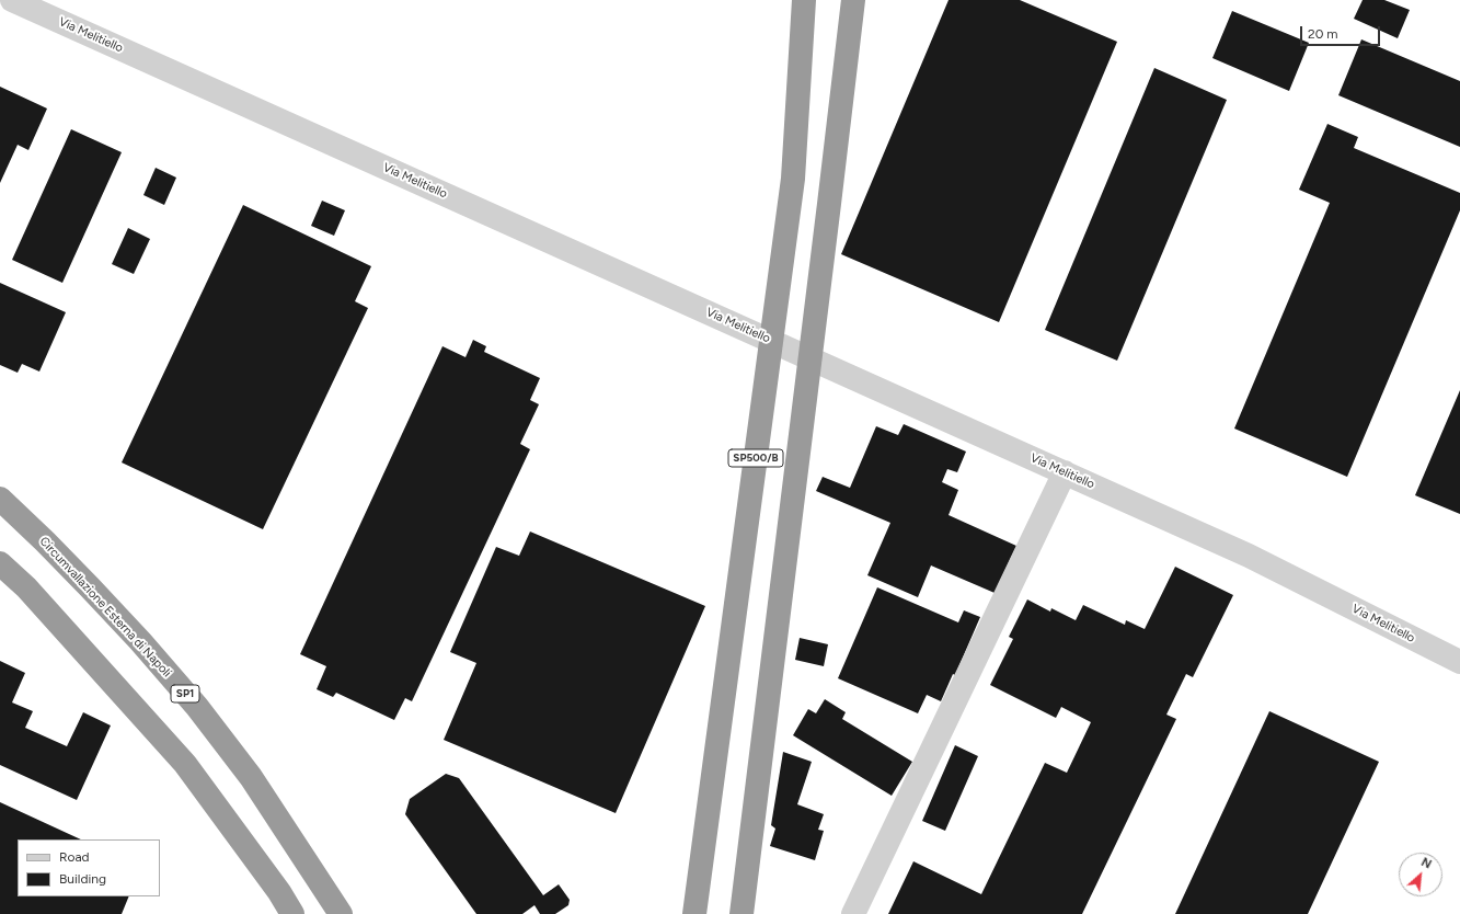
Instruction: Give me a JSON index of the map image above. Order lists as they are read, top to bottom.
{
  "streets": {
    "highway": ["SP500/B", "Circumvallazione Esterna di Napoli", "SP1"],
    "street": ["Via Melitiello"]
  },
  "legend": ["Road", "Building"],
  "scale_bar": "20 m",
  "north": "top right"
}
